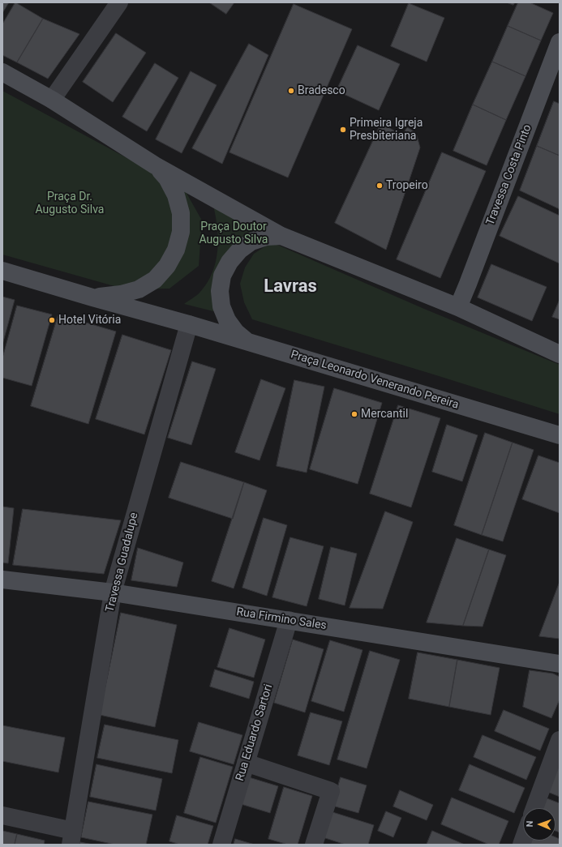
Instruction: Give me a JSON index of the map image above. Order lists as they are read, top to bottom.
{
  "streets": {
    "main road": ["Travessa Costa Pinto", "Praça Leonardo Venerando Pereira", "Rua Firmino Sales"],
    "street": ["Travessa Guadalupe", "Rua Eduardo Sartori"]
  },
  "crossings": [
    ["Praça Leonardo Venerando Pereira", "Travessa Guadalupe"],
    ["Travessa Guadalupe", "Rua Firmino Sales"],
    ["Rua Firmino Sales", "Rua Eduardo Sartori"]
  ],
  "districts": ["Lavras"],
  "parks": ["Praça Dr. Augusto Silva", "Praça Doutor Augusto Silva"],
  "places": [
    "Bradesco",
    "Primeira Igreja Presbiteriana",
    "Tropeiro",
    "Hotel Vitória",
    "Mercantil"
  ],
  "north": "left"
}
